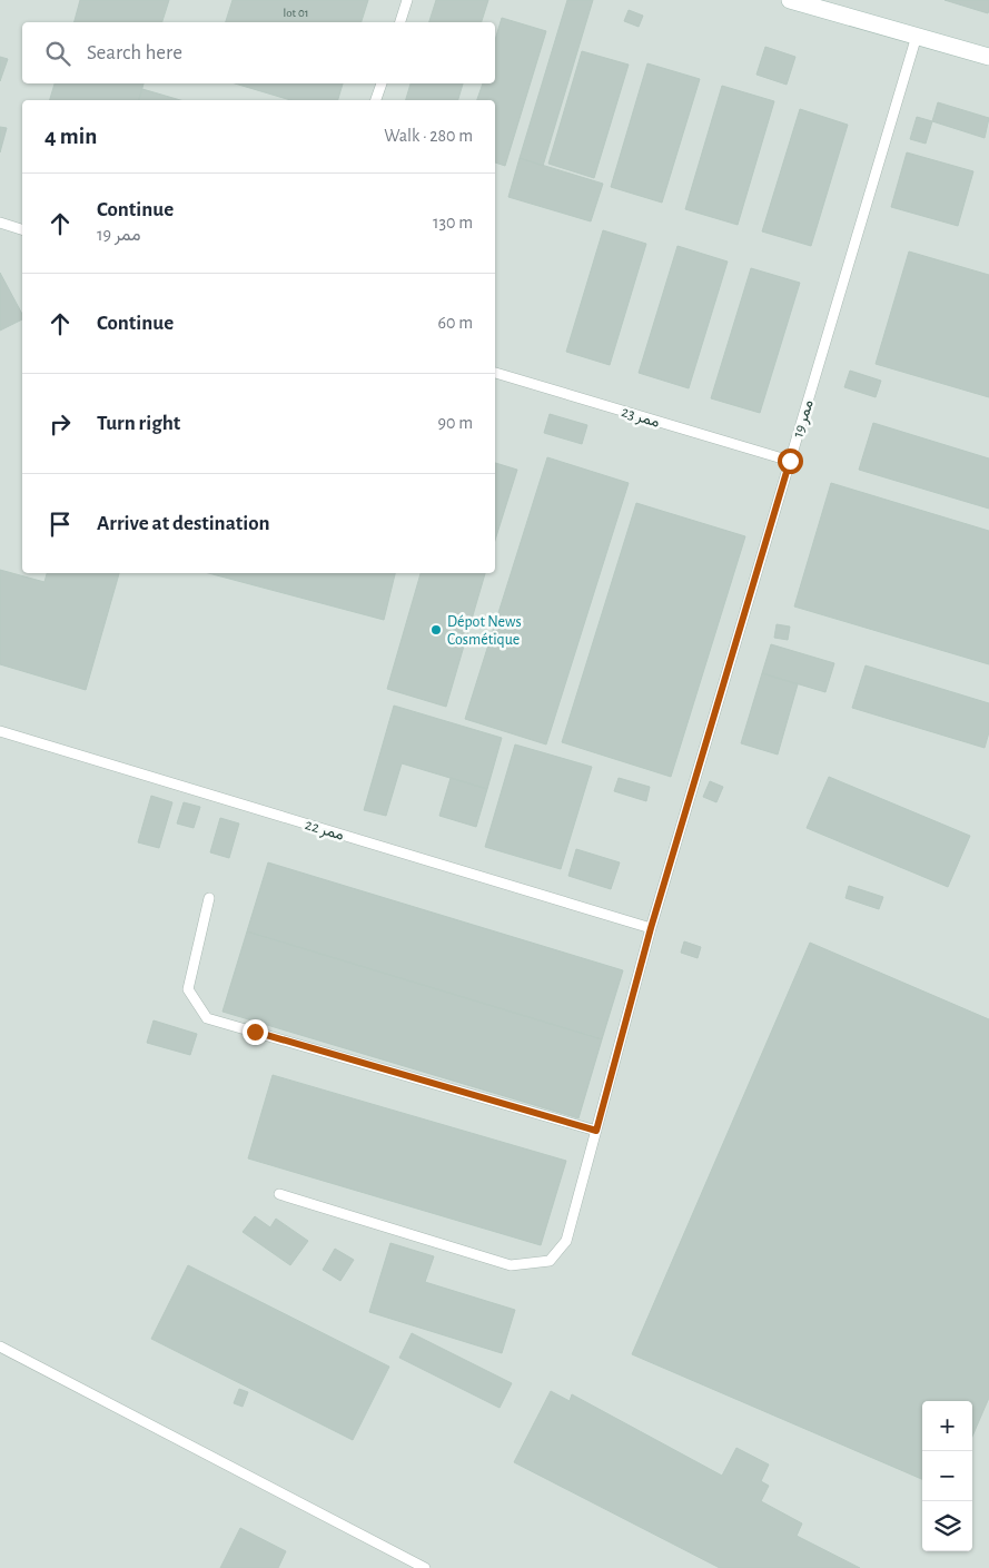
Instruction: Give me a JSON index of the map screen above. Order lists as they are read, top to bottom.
{
  "streets": {
    "lane": ["ممر 23", "ممر 19", "ممر 22"]
  },
  "crossings": [
    ["ممر 23", "ممر 19"],
    ["ممر 19", "ممر 22"]
  ],
  "places": ["Dépot News Cosmétique"],
  "house_numbers": ["lot 01"],
  "page": {
    "search": "Search here",
    "heading": ["4 min", "Walk · 280 m"],
    "list": [
      ["Continue", "ممر 19", "130 m"],
      ["Continue", "60 m"],
      ["Turn right", "90 m"],
      "Arrive at destination"
    ],
    "map_buttons": ["+", "−"]
  }
}
